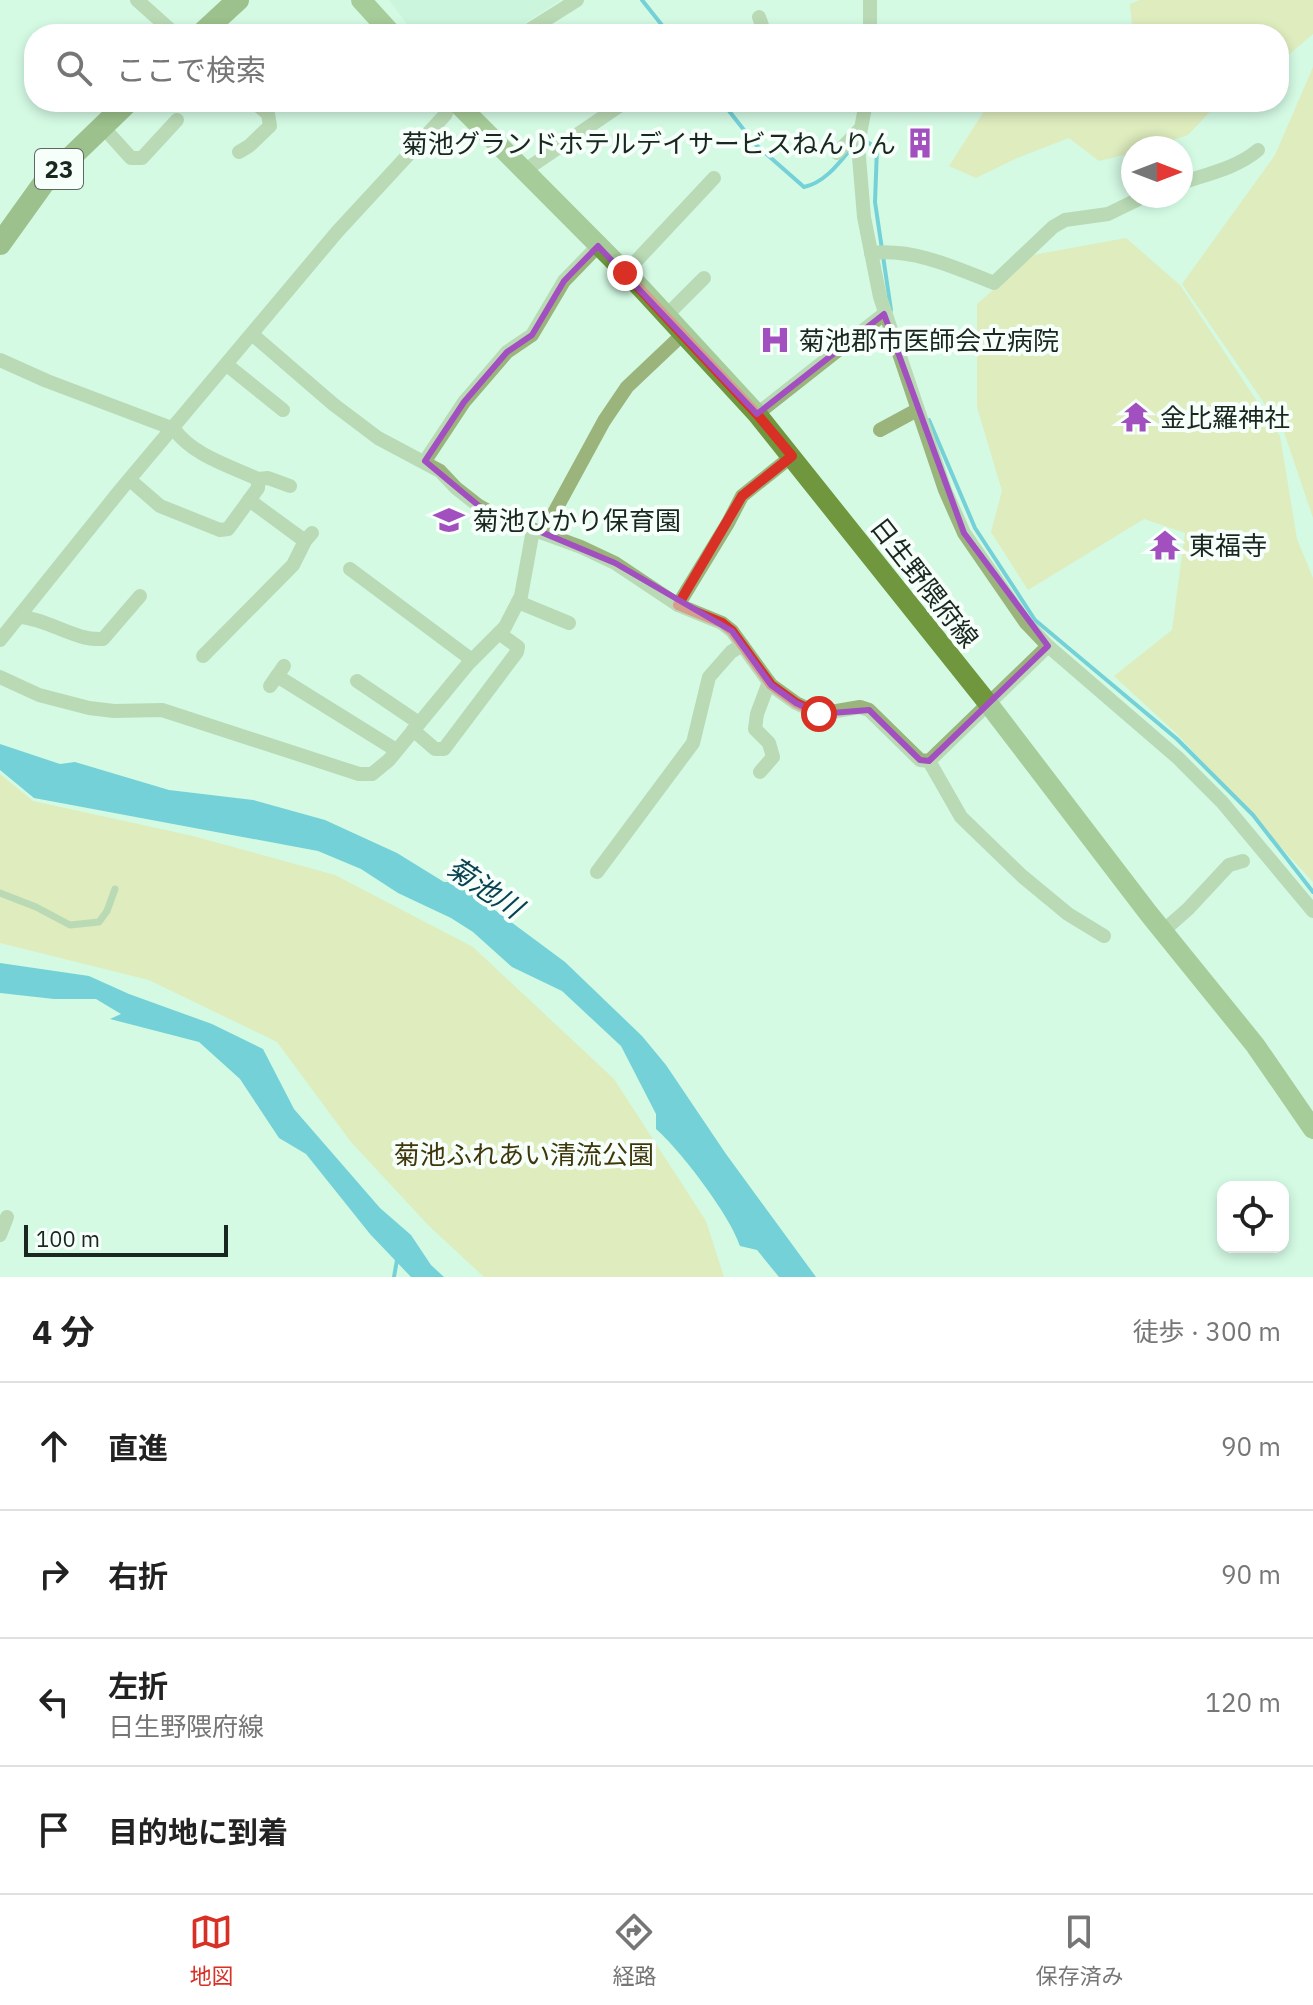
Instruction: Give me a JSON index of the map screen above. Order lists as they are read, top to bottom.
{
  "streets": {
    "main road": ["23", "日生野隈府線"]
  },
  "water": ["菊池川"],
  "parks": ["菊池ふれあい清流公園"],
  "places": {
    "building": ["菊池グランドホテルデイサービスねんりん"],
    "hospital": ["菊池郡市医師会立病院"],
    "temple": ["金比羅神社", "東福寺"],
    "school or university": ["菊池ひかり保育園"]
  },
  "scale_bar": "100 m",
  "north": "right",
  "page": {
    "search": "ここで検索",
    "scale": "100 m",
    "heading": ["4 分", "徒歩 · 300 m"],
    "list": [
      ["直進", "90 m"],
      ["右折", "90 m"],
      ["左折", "日生野隈府線", "120 m"],
      "目的地に到着"
    ],
    "nav": ["地図", "経路", "保存済み"]
  }
}
